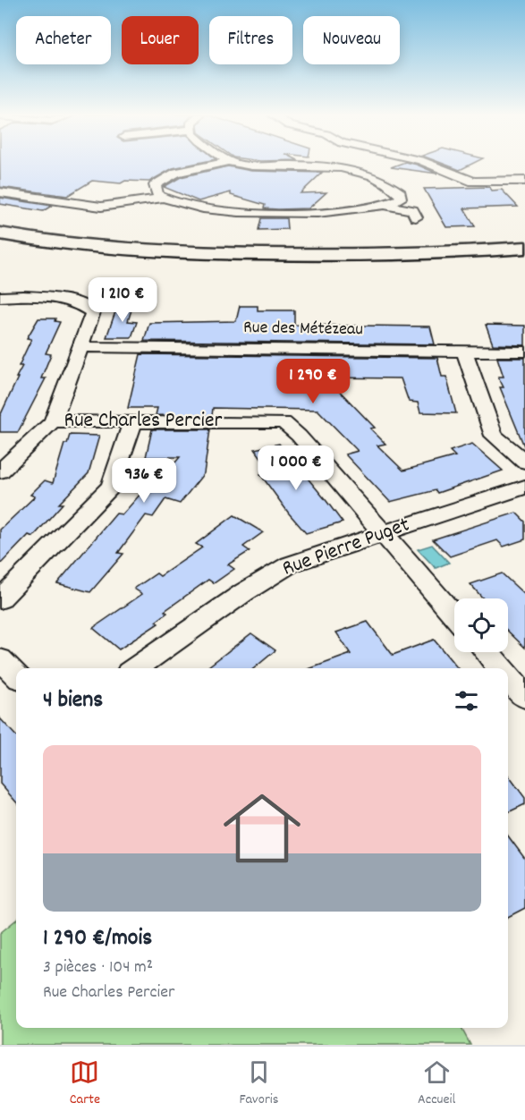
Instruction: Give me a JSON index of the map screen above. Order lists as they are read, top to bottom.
{
  "streets": {
    "street": ["Rue des Métézeau", "Rue Charles Percier", "Rue Pierre Puget"]
  },
  "crossings": [
    ["Rue Charles Percier", "Rue Pierre Puget"]
  ],
  "page": {
    "chip": [
      "Acheter",
      "Louer",
      "Filtres",
      "Nouveau"
    ],
    "price": [
      "1 210 €",
      "1 290 €",
      "1 000 €",
      "936 €"
    ],
    "heading": "4 biens",
    "list": [
      {
        "name": "1 290 €/mois",
        "note": "3 pièces · 104 m² · Rue Charles Percier"
      }
    ],
    "tabs": ["Carte", "Favoris", "Accueil"]
  }
}
